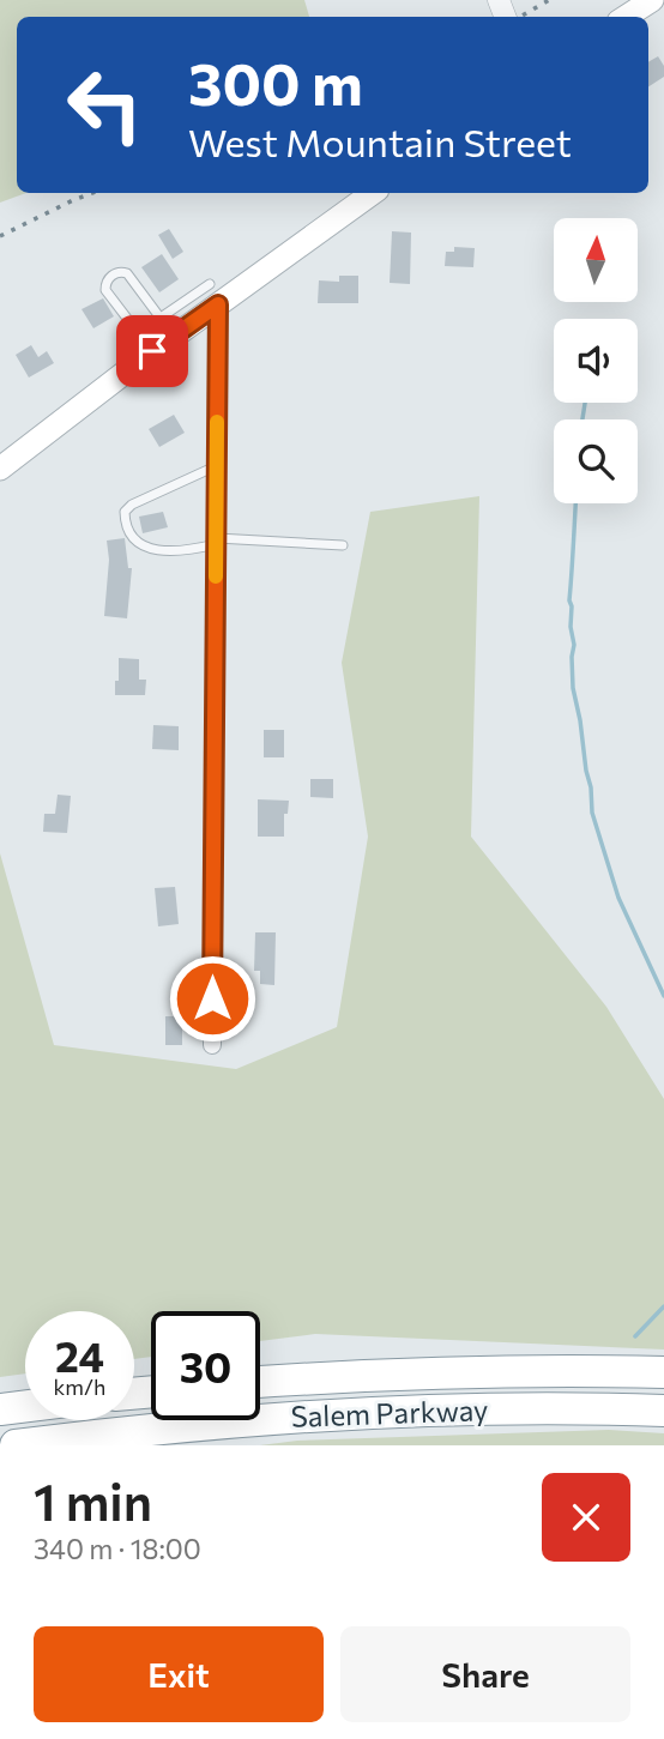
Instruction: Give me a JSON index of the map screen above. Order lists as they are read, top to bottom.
{
  "streets": {
    "highway": ["Salem Parkway"]
  },
  "north": "top",
  "page": {
    "turn": ["300 m", "West Mountain Street"],
    "speed": "24 km/h",
    "limit": "30",
    "heading": ["1 min", "340 m · 18:00"],
    "buttons": ["Exit", "Share"]
  }
}
